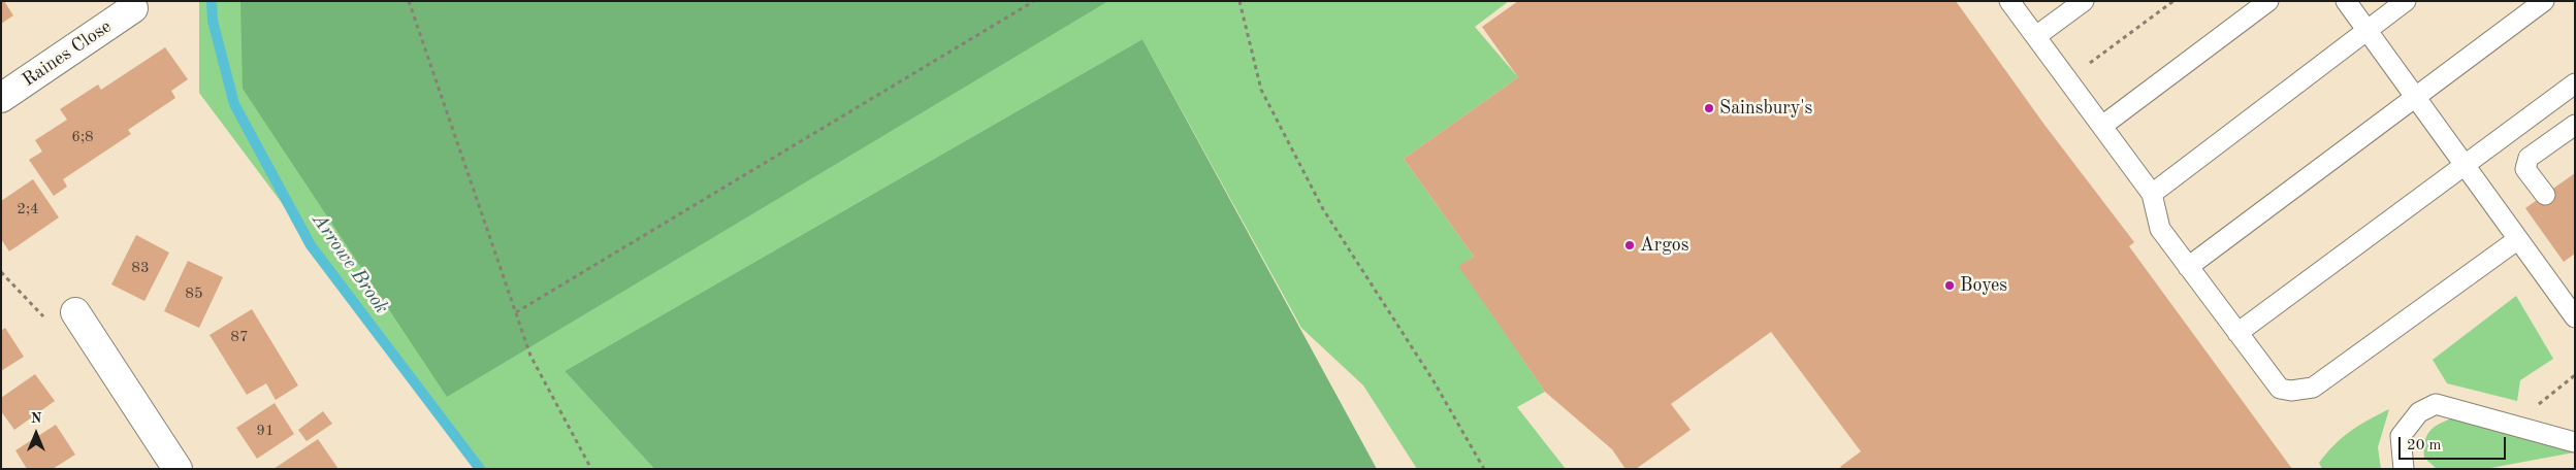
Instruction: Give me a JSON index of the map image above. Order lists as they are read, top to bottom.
{
  "streets": {
    "street": ["Raines Close"]
  },
  "water": ["Arrowe Brook"],
  "places": ["Sainsbury's", "Argos", "Boyes"],
  "house_numbers": [
    "6;8",
    "2;4",
    "83",
    "85",
    "87",
    "91"
  ],
  "scale_bar": "20 m",
  "north": "top"
}
